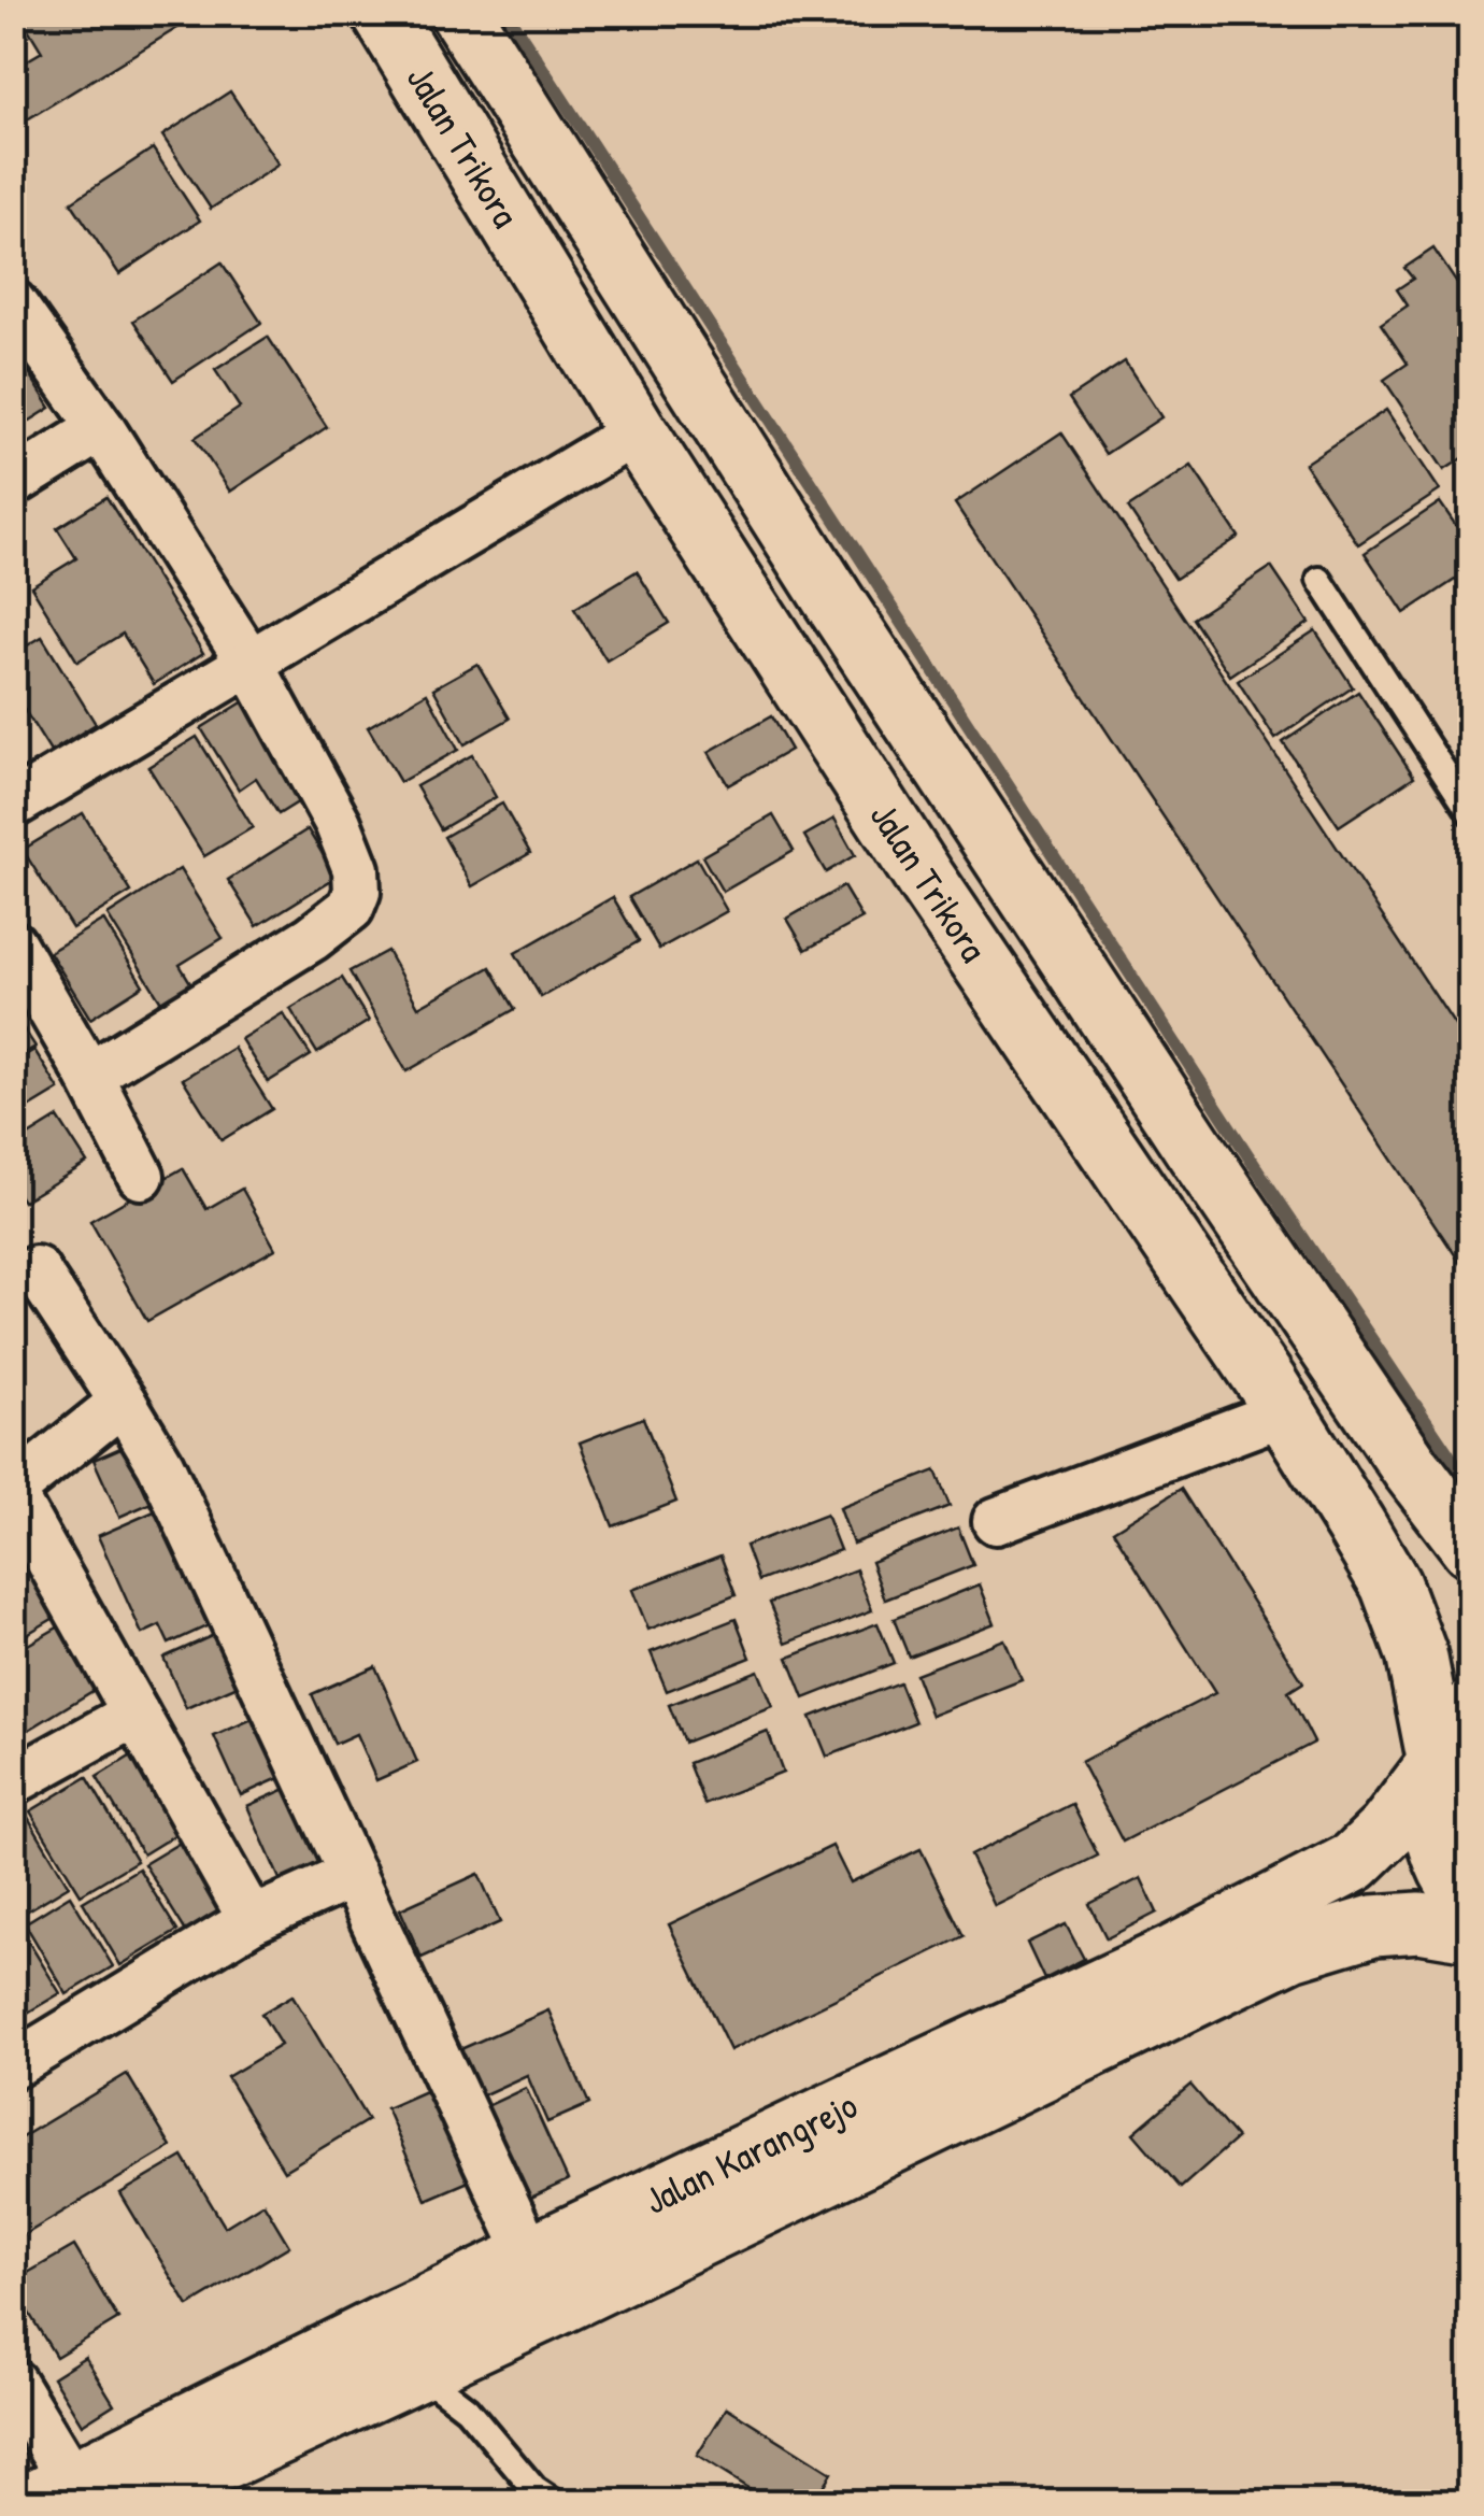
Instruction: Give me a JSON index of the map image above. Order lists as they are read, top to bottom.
{
  "streets": {
    "main road": ["Jalan Trikora", "Jalan Karangrejo"]
  },
  "crossings": [
    ["Jalan Trikora", "Jalan Karangrejo"]
  ]
}
